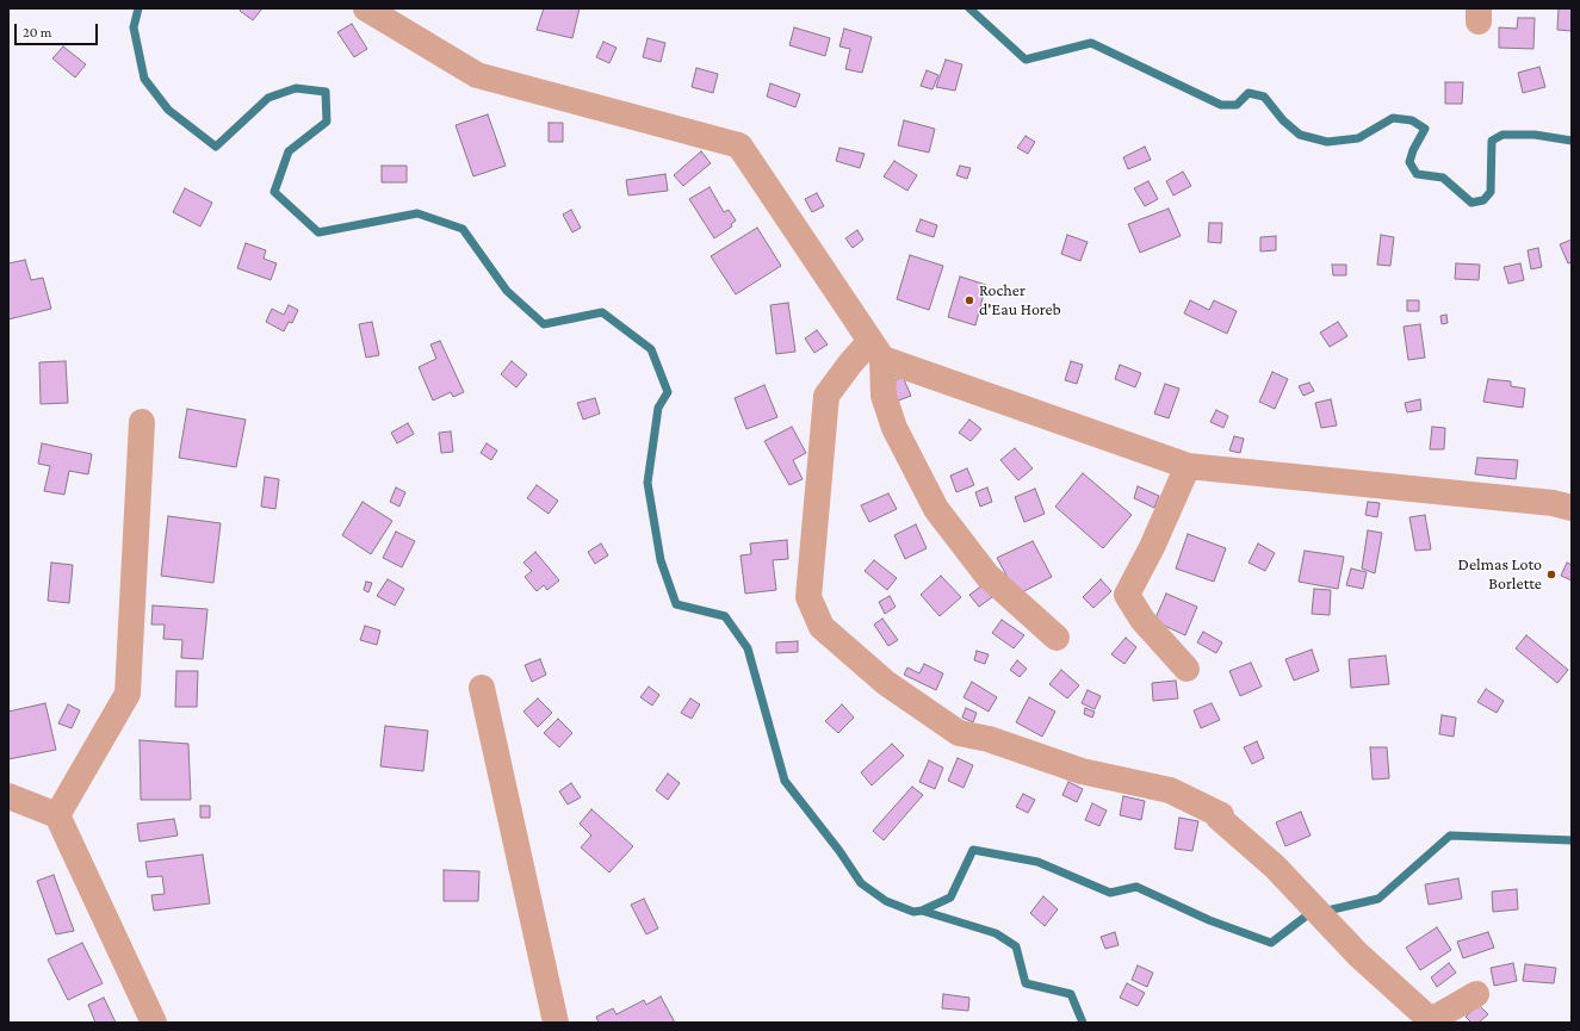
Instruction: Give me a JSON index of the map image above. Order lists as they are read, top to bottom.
{
  "places": ["Rocher d'Eau Horeb", "Delmas Loto Borlette"],
  "scale_bar": "20 m"
}
